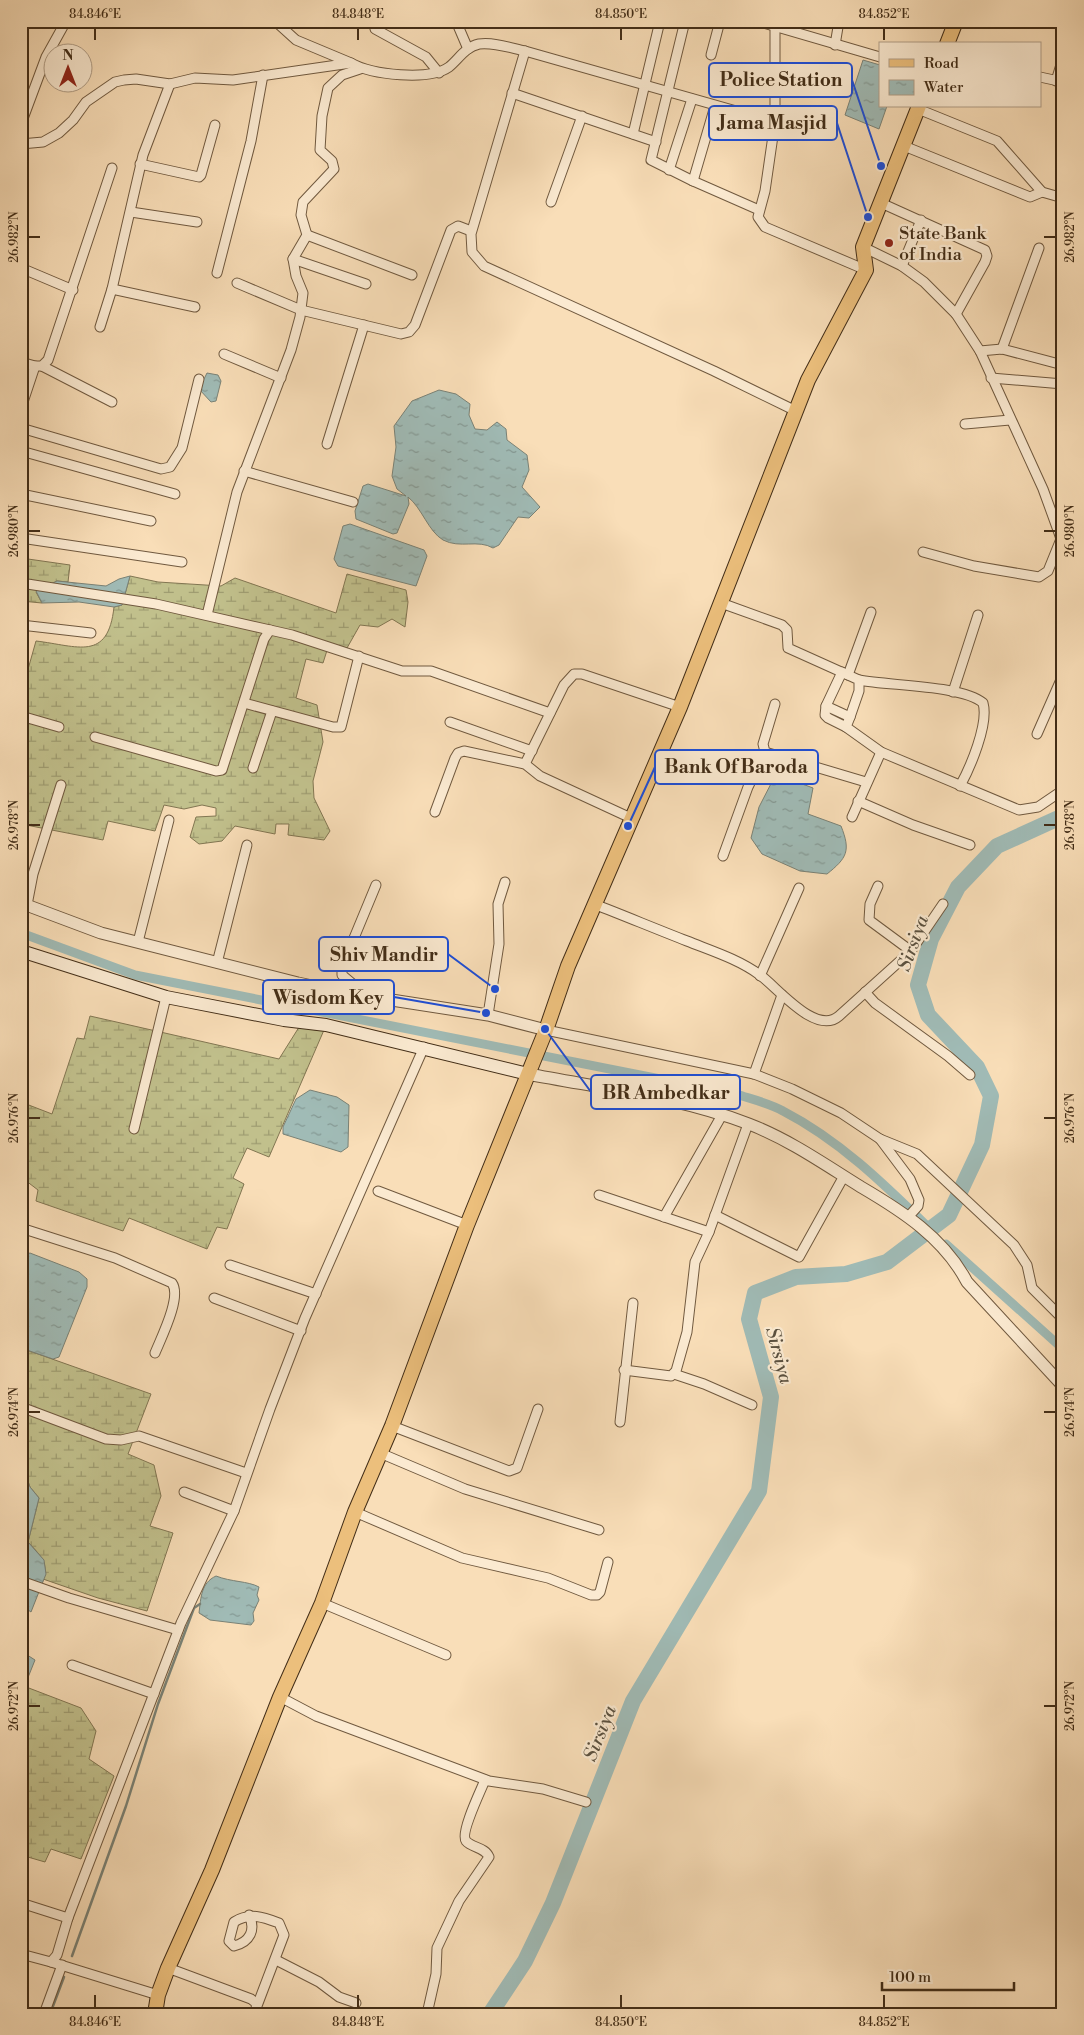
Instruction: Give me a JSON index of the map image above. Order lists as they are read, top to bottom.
{
  "water": ["Sirsiya"],
  "places": [
    "Police Station",
    "Jama Masjid",
    "State Bank of India",
    "Bank Of Baroda",
    "Shiv Mandir",
    "Wisdom Key",
    "BR Ambedkar"
  ],
  "legend": ["Road", "Water"],
  "scale_bar": "100 m",
  "north": "top",
  "coordinates": [
    "84.846°E",
    "84.848°E",
    "84.850°E",
    "84.852°E",
    "26.982°N",
    "26.980°N",
    "26.978°N",
    "26.976°N",
    "26.974°N",
    "26.972°N"
  ]
}
